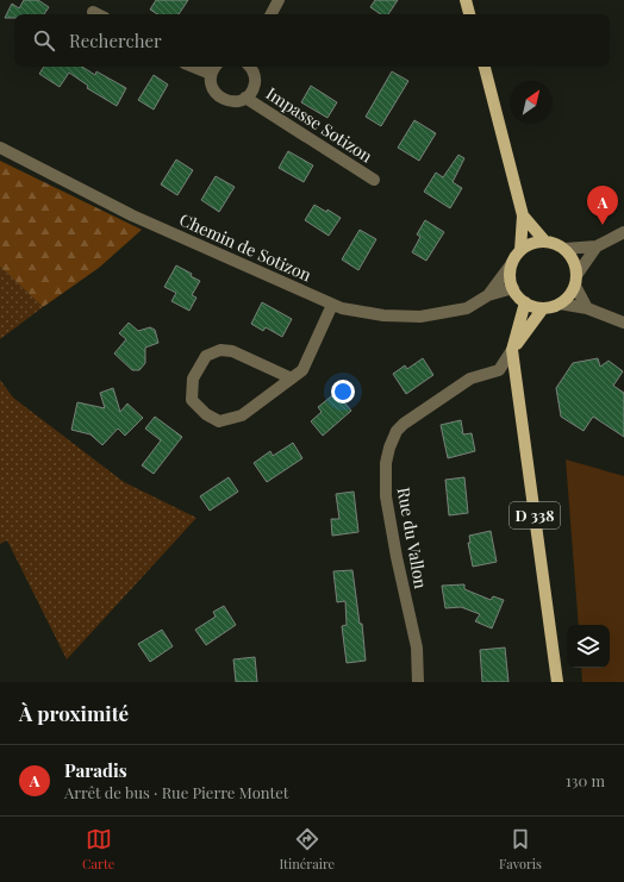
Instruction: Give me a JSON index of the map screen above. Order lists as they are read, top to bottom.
{
  "streets": {
    "main road": ["D 338"],
    "street": ["Impasse Sotizon", "Chemin de Sotizon", "Rue du Vallon"]
  },
  "crossings": [
    ["Chemin de Sotizon", "D 338"],
    ["D 338", "Rue du Vallon"]
  ],
  "north": "top right",
  "page": {
    "search": "Rechercher",
    "pins": "A",
    "heading": "À proximité",
    "list": [
      {
        "mark": "A",
        "name": "Paradis",
        "note": "Arrêt de bus · Rue Pierre Montet",
        "value": "130 m"
      }
    ],
    "nav": ["Carte", "Itinéraire", "Favoris"]
  }
}
